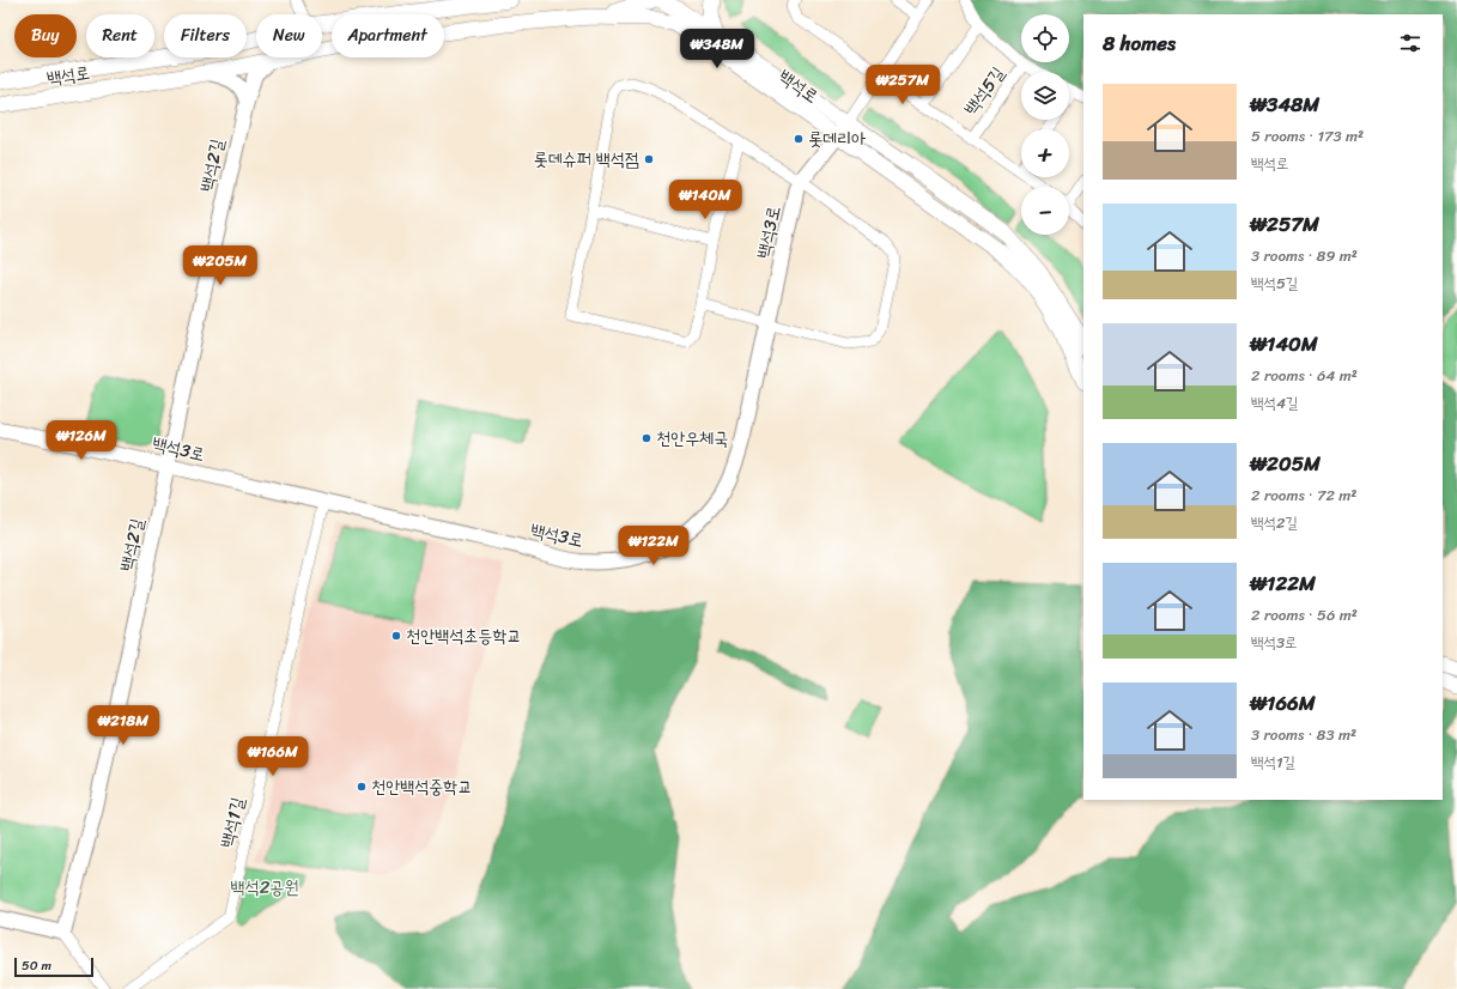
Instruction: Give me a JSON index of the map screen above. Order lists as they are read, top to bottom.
{
  "streets": {
    "main road": ["백석로"],
    "street": [
      "백석5길",
      "백석2길",
      "백석3로",
      "백석1길"
    ]
  },
  "crossings": [
    ["백석로", "백석2길"],
    ["백석로", "백석3로"],
    ["백석5길", "백석3로"],
    ["백석2길", "백석3로"],
    ["백석3로", "백석1길"]
  ],
  "parks": ["백석2공원"],
  "places": [
    "롯데리아",
    "롯데슈퍼 백석점",
    "천안우체국",
    "천안백석초등학교",
    "천안백석중학교"
  ],
  "scale_bar": "50 m",
  "page": {
    "map_buttons": ["+", "−"],
    "chip": [
      "Buy",
      "Rent",
      "Filters",
      "New",
      "Apartment"
    ],
    "heading": "8 homes",
    "price": [
      "₩348M",
      "₩257M",
      "₩140M",
      "₩205M",
      "₩126M",
      "₩122M",
      "₩218M",
      "₩166M"
    ],
    "list": [
      {
        "name": "₩348M",
        "note": "5 rooms · 173 m² · 백석로"
      },
      {
        "name": "₩257M",
        "note": "3 rooms · 89 m² · 백석5길"
      },
      {
        "name": "₩140M",
        "note": "2 rooms · 64 m² · 백석4길"
      },
      {
        "name": "₩205M",
        "note": "2 rooms · 72 m² · 백석2길"
      },
      {
        "name": "₩122M",
        "note": "2 rooms · 56 m² · 백석3로"
      },
      {
        "name": "₩166M",
        "note": "3 rooms · 83 m² · 백석1길"
      }
    ],
    "scale": "50 m"
  }
}
